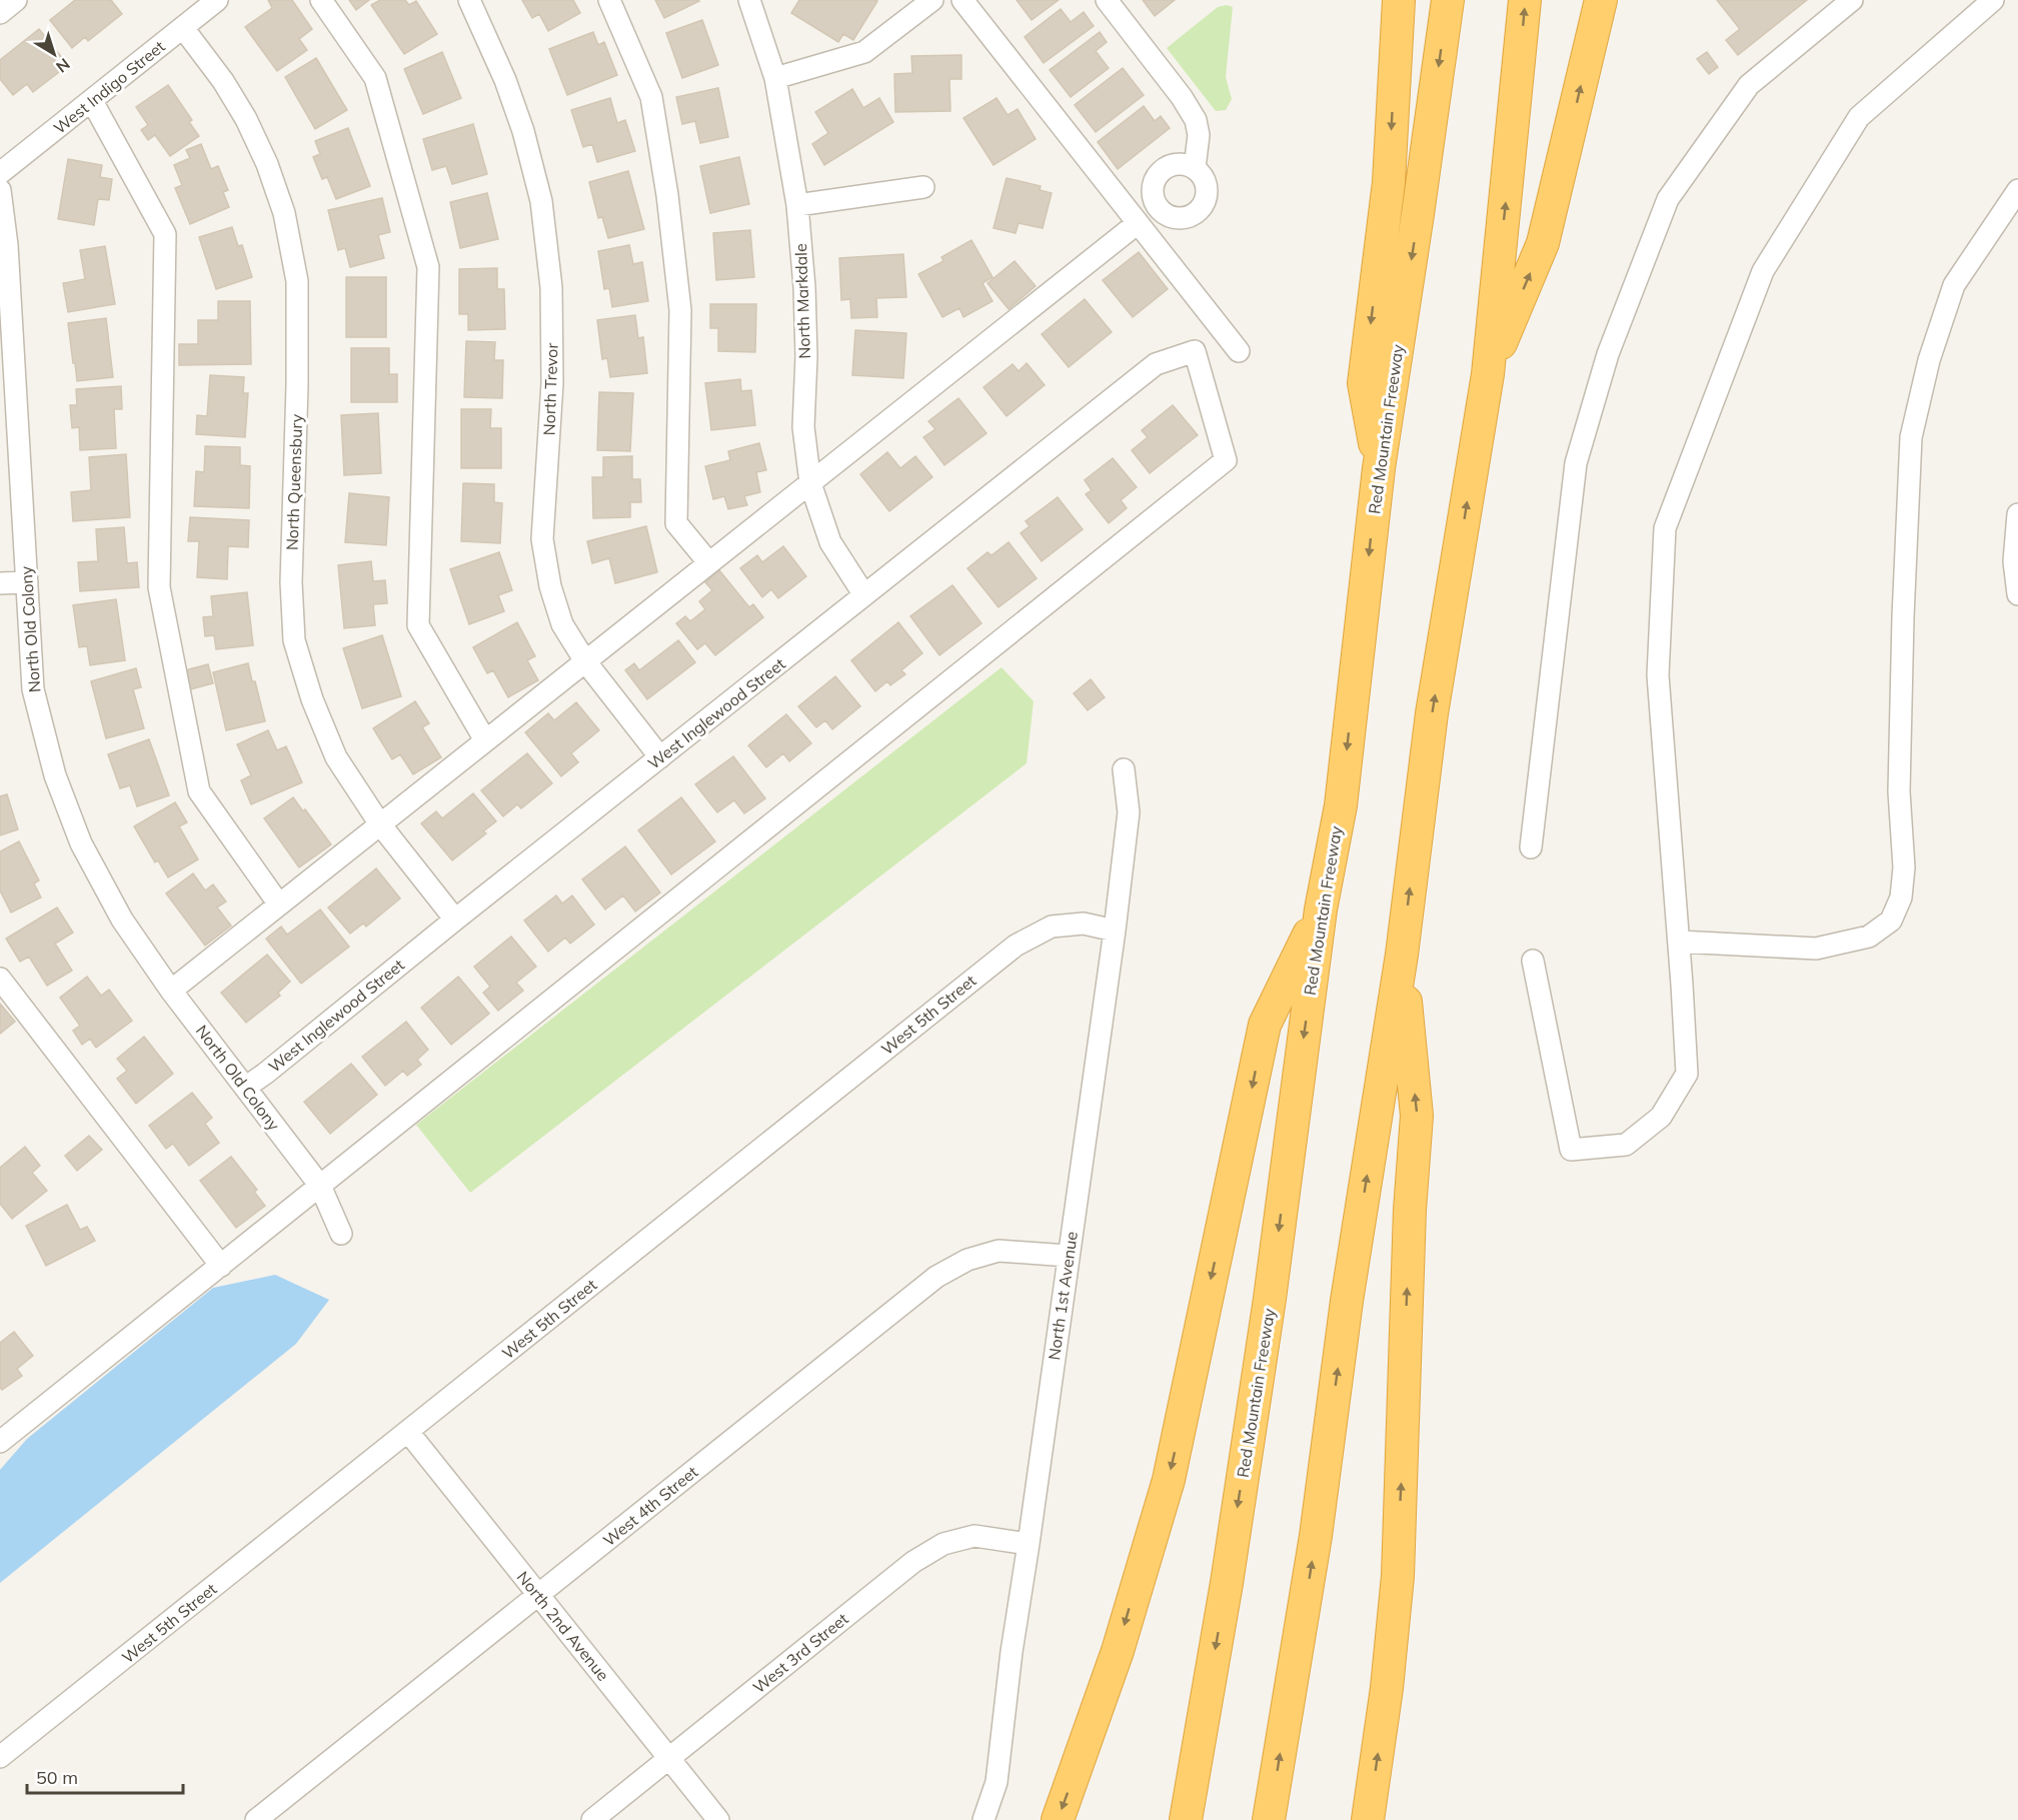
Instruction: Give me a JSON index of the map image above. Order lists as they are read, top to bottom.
{
  "streets": {
    "highway": ["Red Mountain Freeway"],
    "street": [
      "West Indigo Street",
      "North Markdale",
      "North Trevor",
      "North Queensbury",
      "North Old Colony",
      "West Inglewood Street",
      "West 5th Street",
      "North 1st Avenue",
      "West 4th Street",
      "North 2nd Avenue",
      "West 3rd Street"
    ]
  },
  "crossings": [
    ["West Indigo Street", "North Queensbury"],
    ["North Markdale", "West Inglewood Street"],
    ["North Trevor", "West Inglewood Street"],
    ["North Queensbury", "West Inglewood Street"],
    ["North Old Colony", "West Inglewood Street"],
    ["West 5th Street", "North 1st Avenue"],
    ["West 5th Street", "North 2nd Avenue"],
    ["North 1st Avenue", "West 4th Street"],
    ["North 1st Avenue", "West 3rd Street"],
    ["West 4th Street", "North 2nd Avenue"],
    ["North 2nd Avenue", "West 3rd Street"]
  ],
  "scale_bar": "50 m",
  "north": "bottom right"
}
